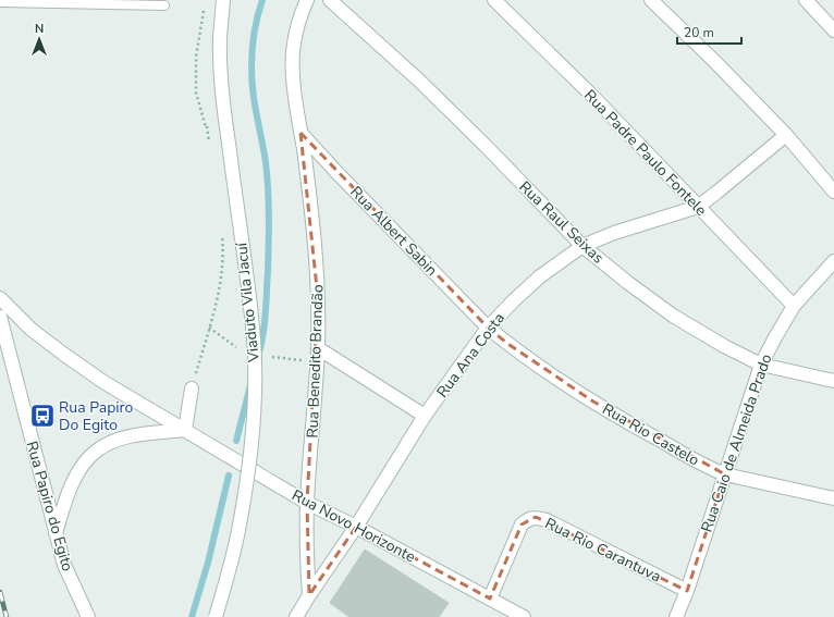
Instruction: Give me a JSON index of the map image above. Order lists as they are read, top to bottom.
{
  "streets": {
    "street": [
      "Rua Padre Paulo Fontele",
      "Rua Raul Seixas",
      "Rua Albert Sabin",
      "Viaduto Vila Jacuí",
      "Rua Ana Costa",
      "Rua Benedito Brandão",
      "Rua Rio Castelo",
      "Rua Caio de Almeida Prado",
      "Rua Papiro do Egito",
      "Rua Novo Horizonte",
      "Rua Rio Carantuva"
    ]
  },
  "crossings": [
    ["Rua Padre Paulo Fontele", "Rua Ana Costa"],
    ["Rua Padre Paulo Fontele", "Rua Caio de Almeida Prado"],
    ["Rua Raul Seixas", "Rua Ana Costa"],
    ["Rua Raul Seixas", "Rua Caio de Almeida Prado"],
    ["Rua Albert Sabin", "Rua Ana Costa"],
    ["Rua Albert Sabin", "Rua Benedito Brandão"],
    ["Rua Albert Sabin", "Rua Rio Castelo"],
    ["Rua Ana Costa", "Rua Benedito Brandão"],
    ["Rua Ana Costa", "Rua Rio Castelo"],
    ["Rua Ana Costa", "Rua Novo Horizonte"],
    ["Rua Benedito Brandão", "Rua Novo Horizonte"],
    ["Rua Rio Castelo", "Rua Caio de Almeida Prado"],
    ["Rua Caio de Almeida Prado", "Rua Rio Carantuva"],
    ["Rua Novo Horizonte", "Rua Rio Carantuva"]
  ],
  "places": {
    "bus stop": ["Rua Papiro Do Egito"]
  },
  "scale_bar": "20 m",
  "north": "top"
}
